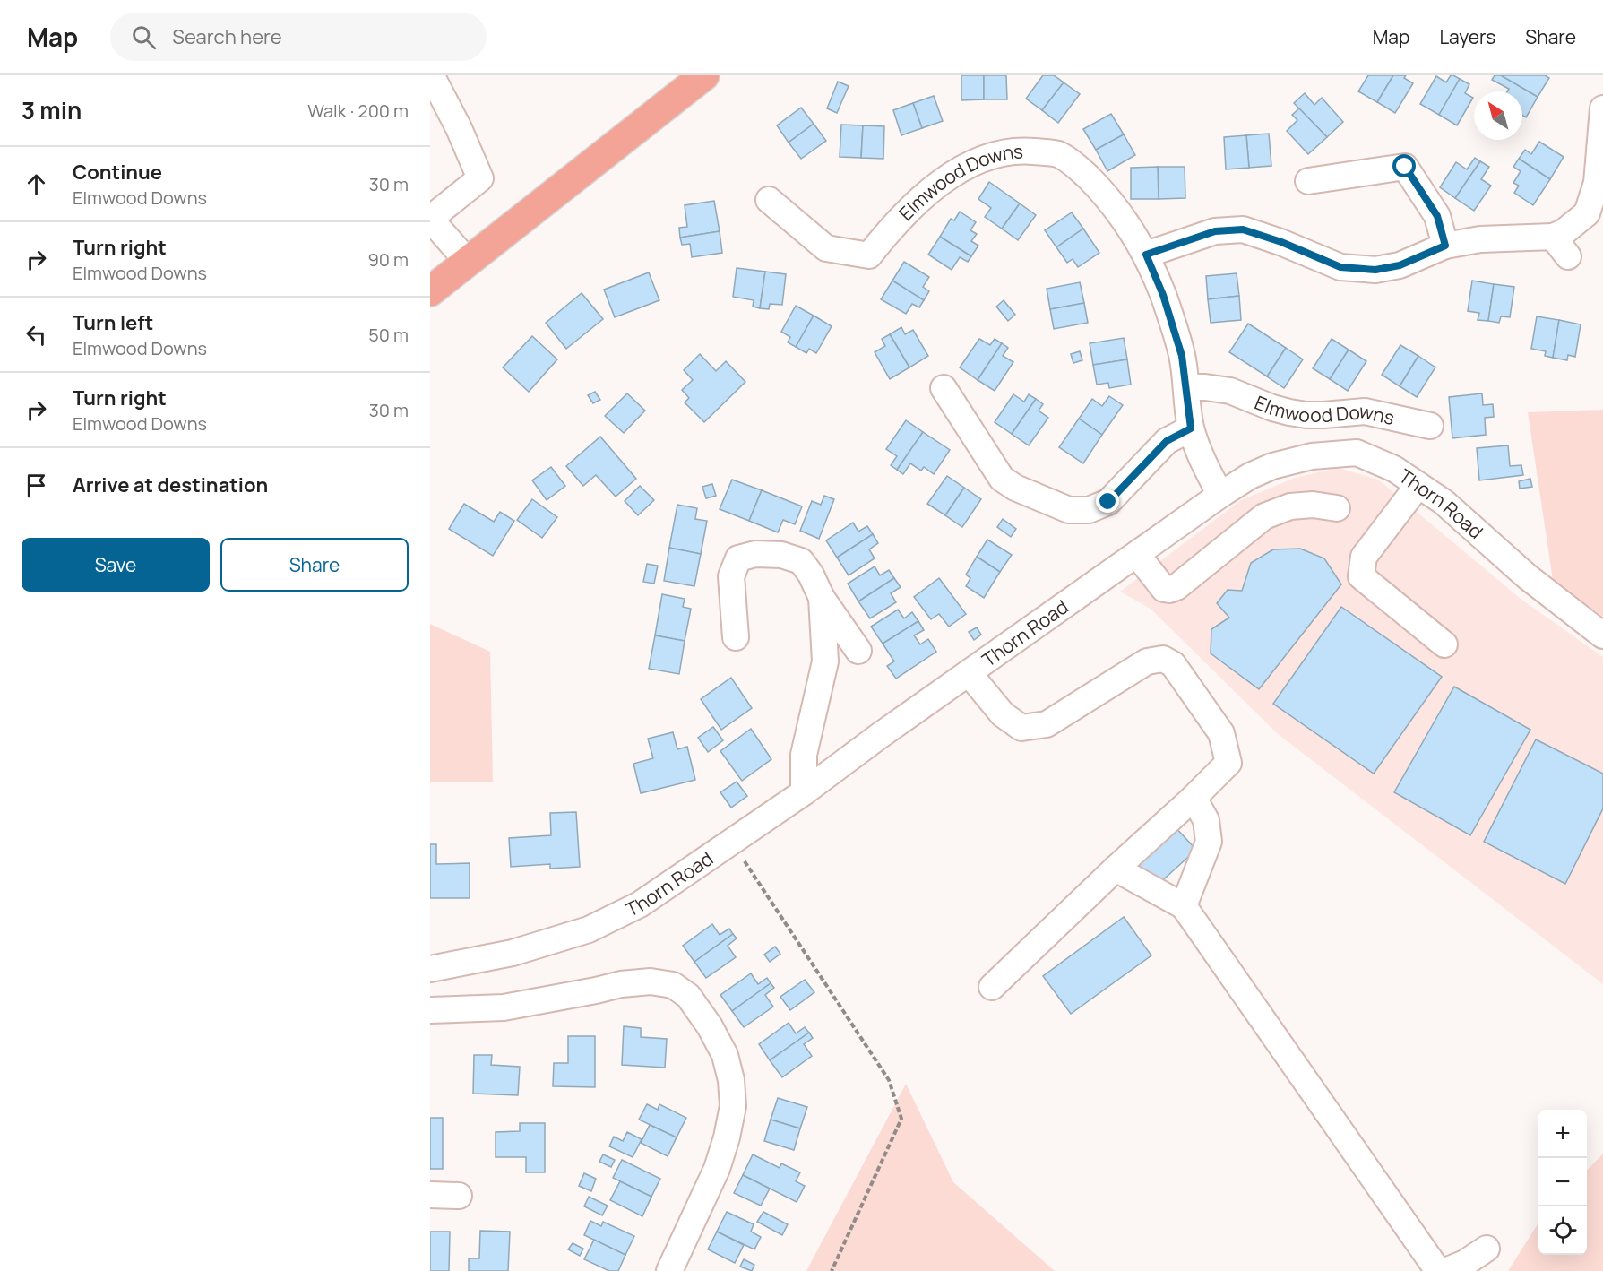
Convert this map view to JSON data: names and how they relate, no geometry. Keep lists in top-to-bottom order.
{
  "streets": {
    "street": ["Elmwood Downs", "Thorn Road"]
  },
  "crossings": [
    ["Elmwood Downs", "Thorn Road"]
  ],
  "north": "top left",
  "page": {
    "header": "Map",
    "search": "Search here",
    "nav": ["Map", "Layers", "Share"],
    "heading": ["3 min", "Walk · 200 m"],
    "list": [
      ["Continue", "Elmwood Downs", "30 m"],
      ["Turn right", "Elmwood Downs", "90 m"],
      ["Turn left", "Elmwood Downs", "50 m"],
      ["Turn right", "Elmwood Downs", "30 m"],
      "Arrive at destination"
    ],
    "buttons": ["Save", "Share"],
    "map_buttons": ["+", "−"]
  }
}
